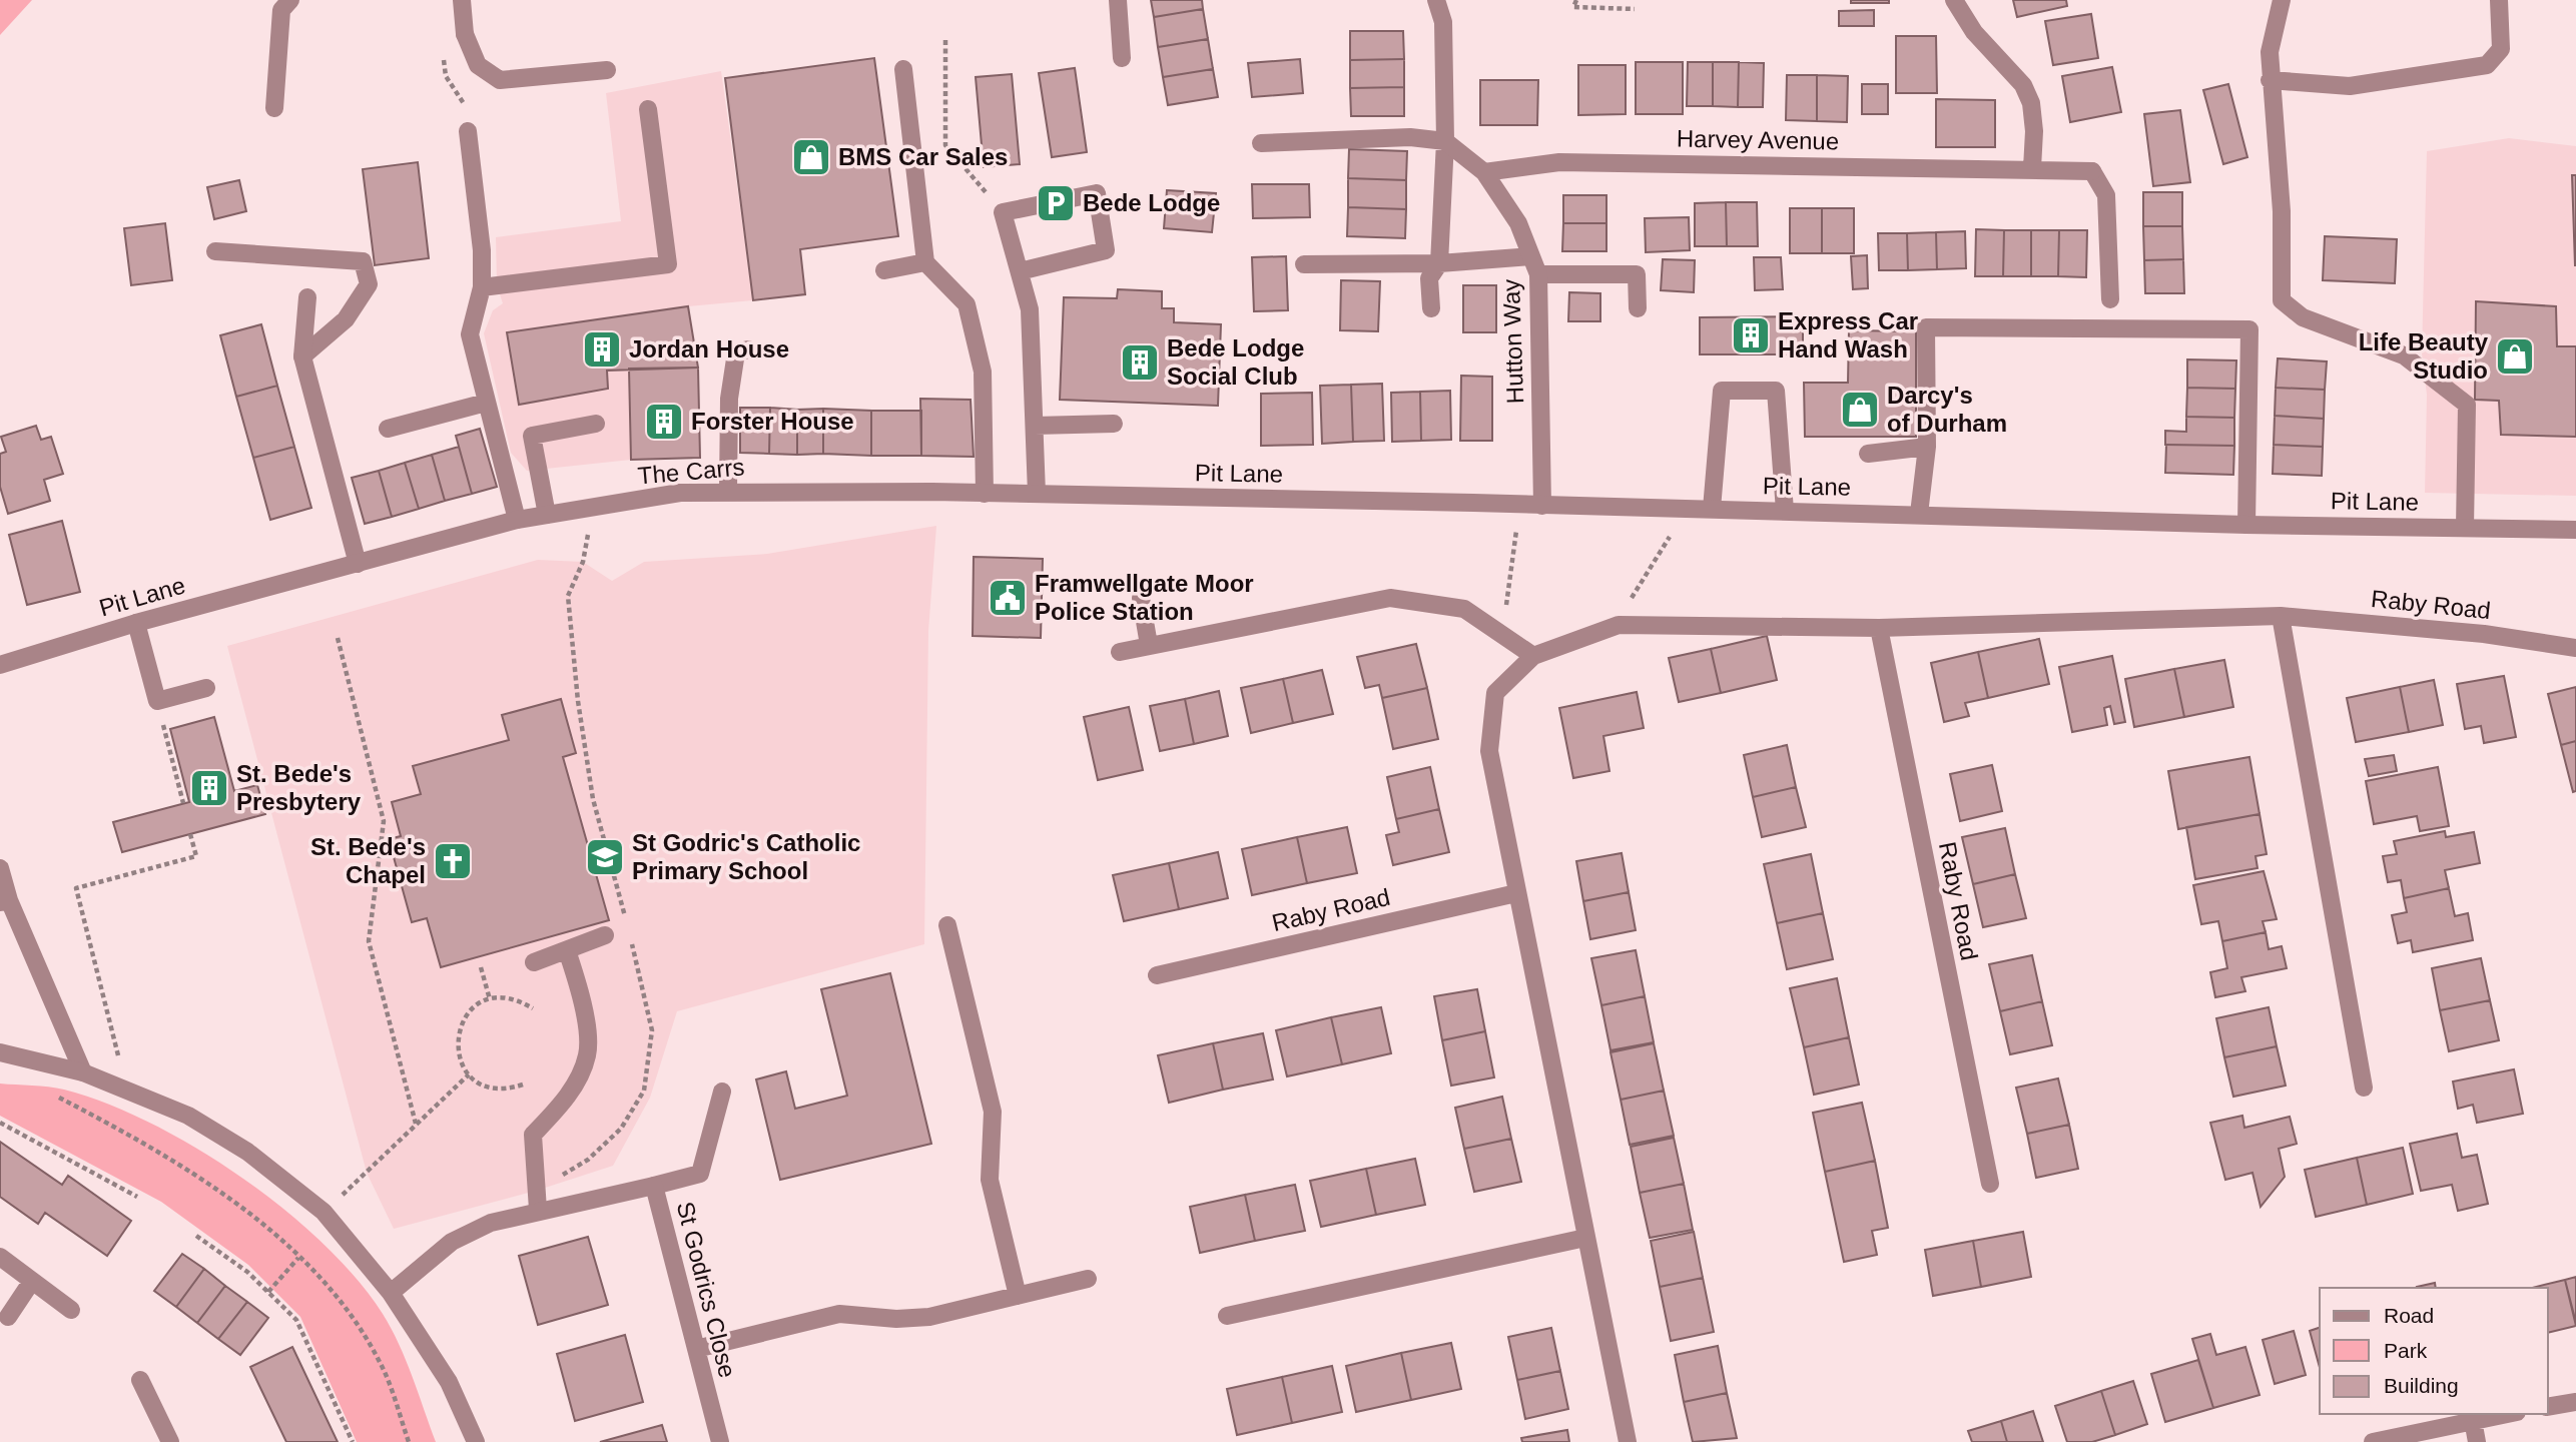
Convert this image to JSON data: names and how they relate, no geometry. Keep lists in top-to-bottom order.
{
  "streets": {
    "street": [
      "Harvey Avenue",
      "Hutton Way",
      "The Carrs",
      "Pit Lane",
      "Raby Road",
      "St Godrics Close"
    ]
  },
  "crossings": [
    ["Harvey Avenue", "Hutton Way"],
    ["Hutton Way", "Pit Lane"],
    ["The Carrs", "Pit Lane"]
  ],
  "places": {
    "shop": ["BMS Car Sales", "Life Beauty Studio", "Darcy's of Durham"],
    "parking": ["Bede Lodge"],
    "building": [
      "Express Car Hand Wash",
      "Jordan House",
      "Bede Lodge Social Club",
      "Forster House",
      "St. Bede's Presbytery"
    ],
    "public building": ["Framwellgate Moor Police Station"],
    "school or university": ["St Godric's Catholic Primary School"],
    "church": ["St. Bede's Chapel"]
  },
  "legend": ["Road", "Park", "Building"]
}
